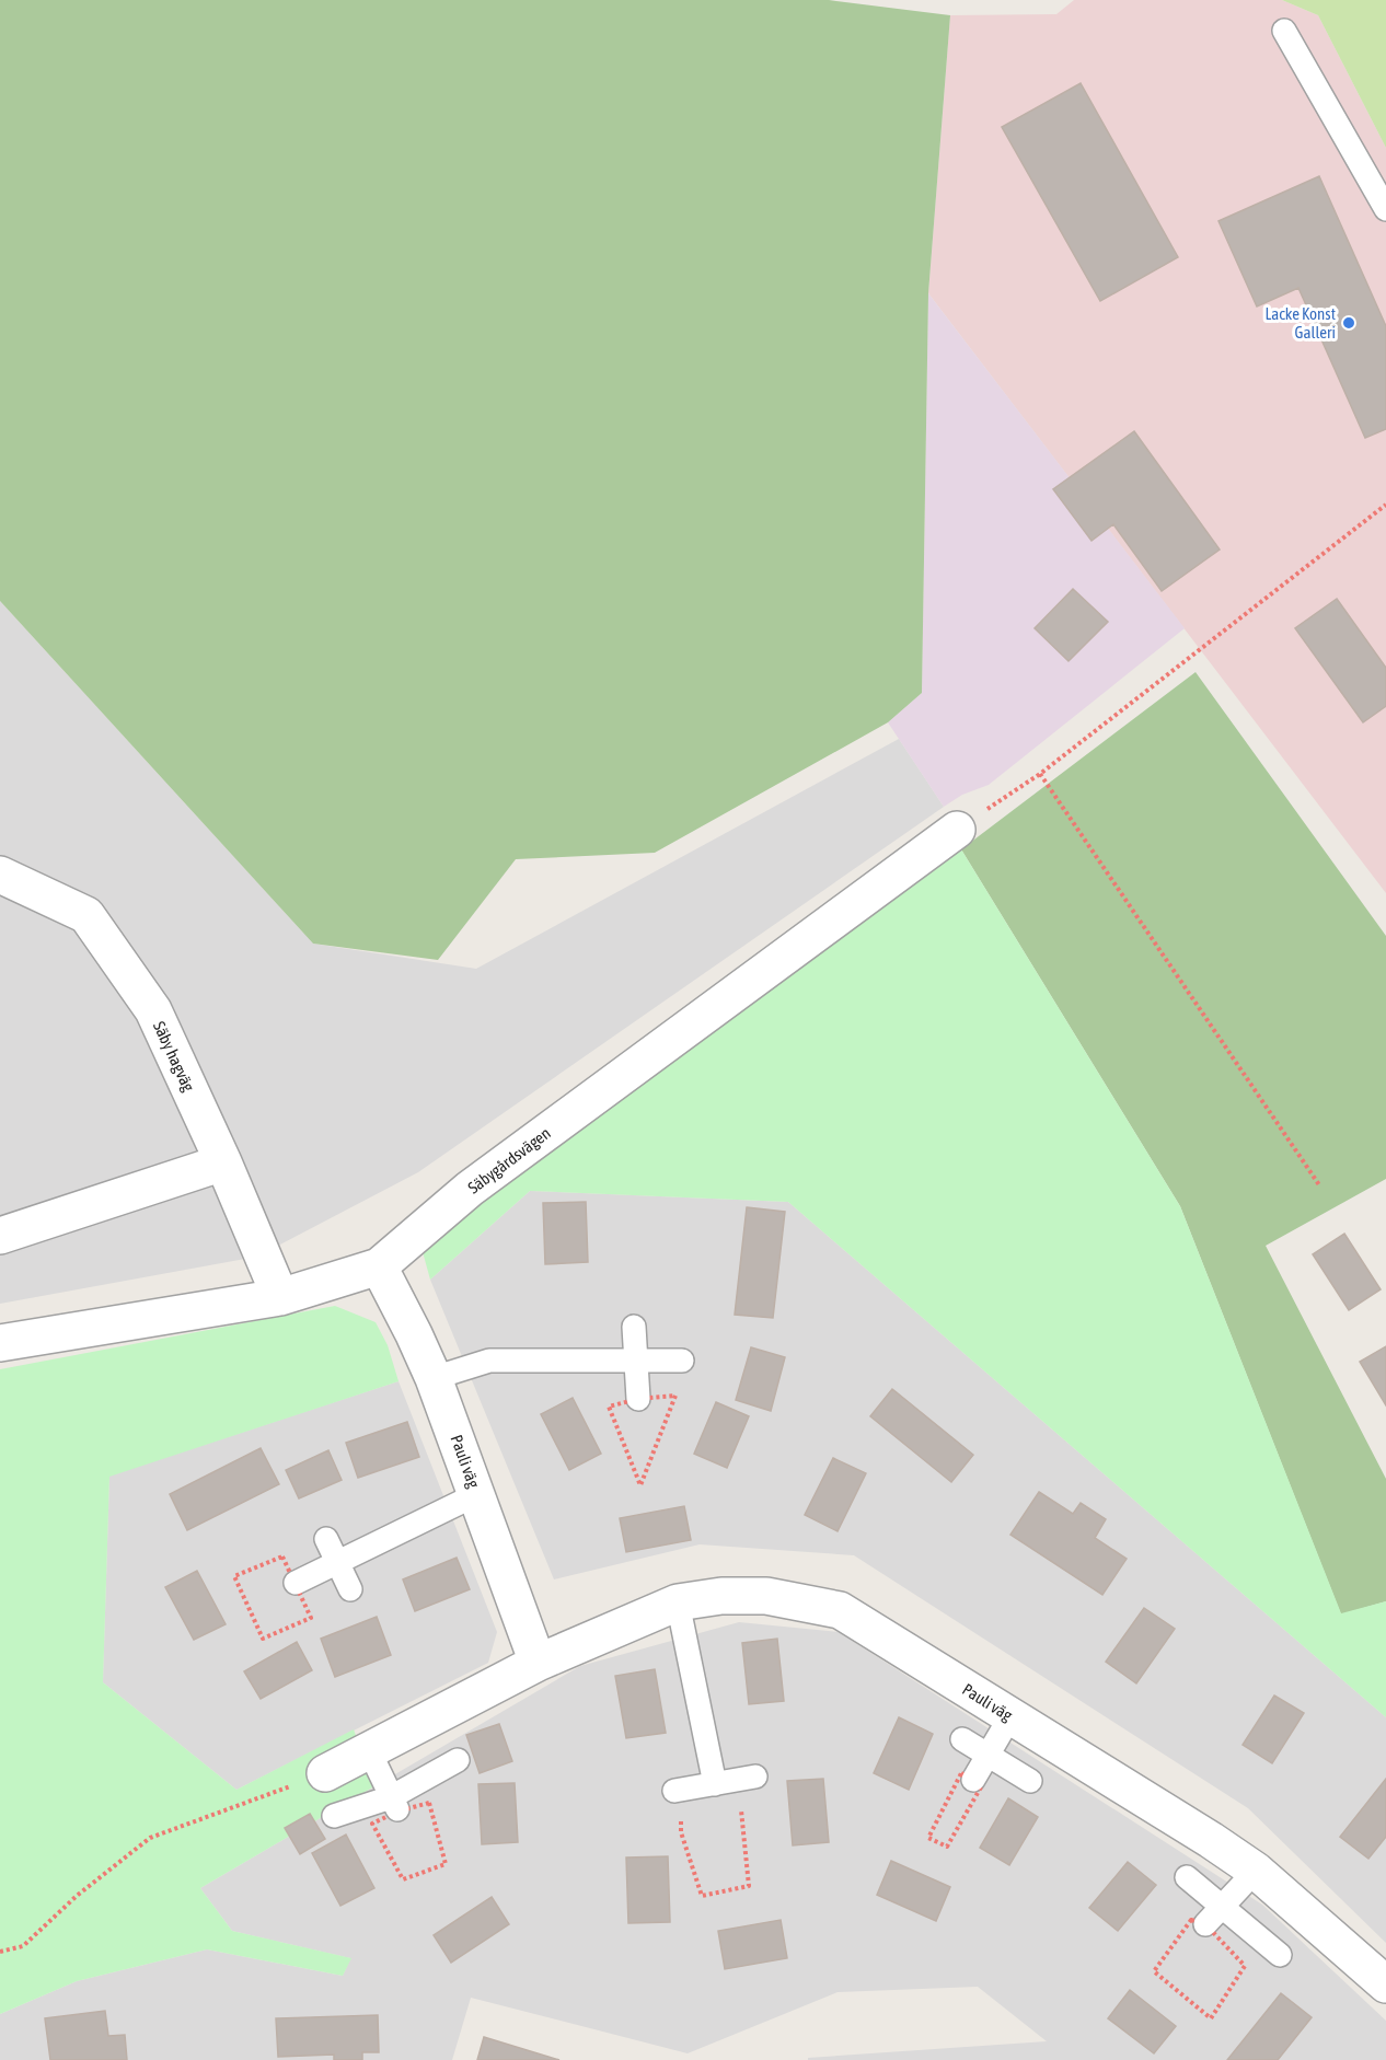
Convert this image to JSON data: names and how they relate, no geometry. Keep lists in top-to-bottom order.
{
  "streets": {
    "street": ["Säby hagväg", "Säbygårdsvägen", "Pauli väg"]
  },
  "crossings": [
    ["Säby hagväg", "Säbygårdsvägen"],
    ["Säbygårdsvägen", "Pauli väg"]
  ],
  "places": ["Lacke Konst Galleri"]
}
